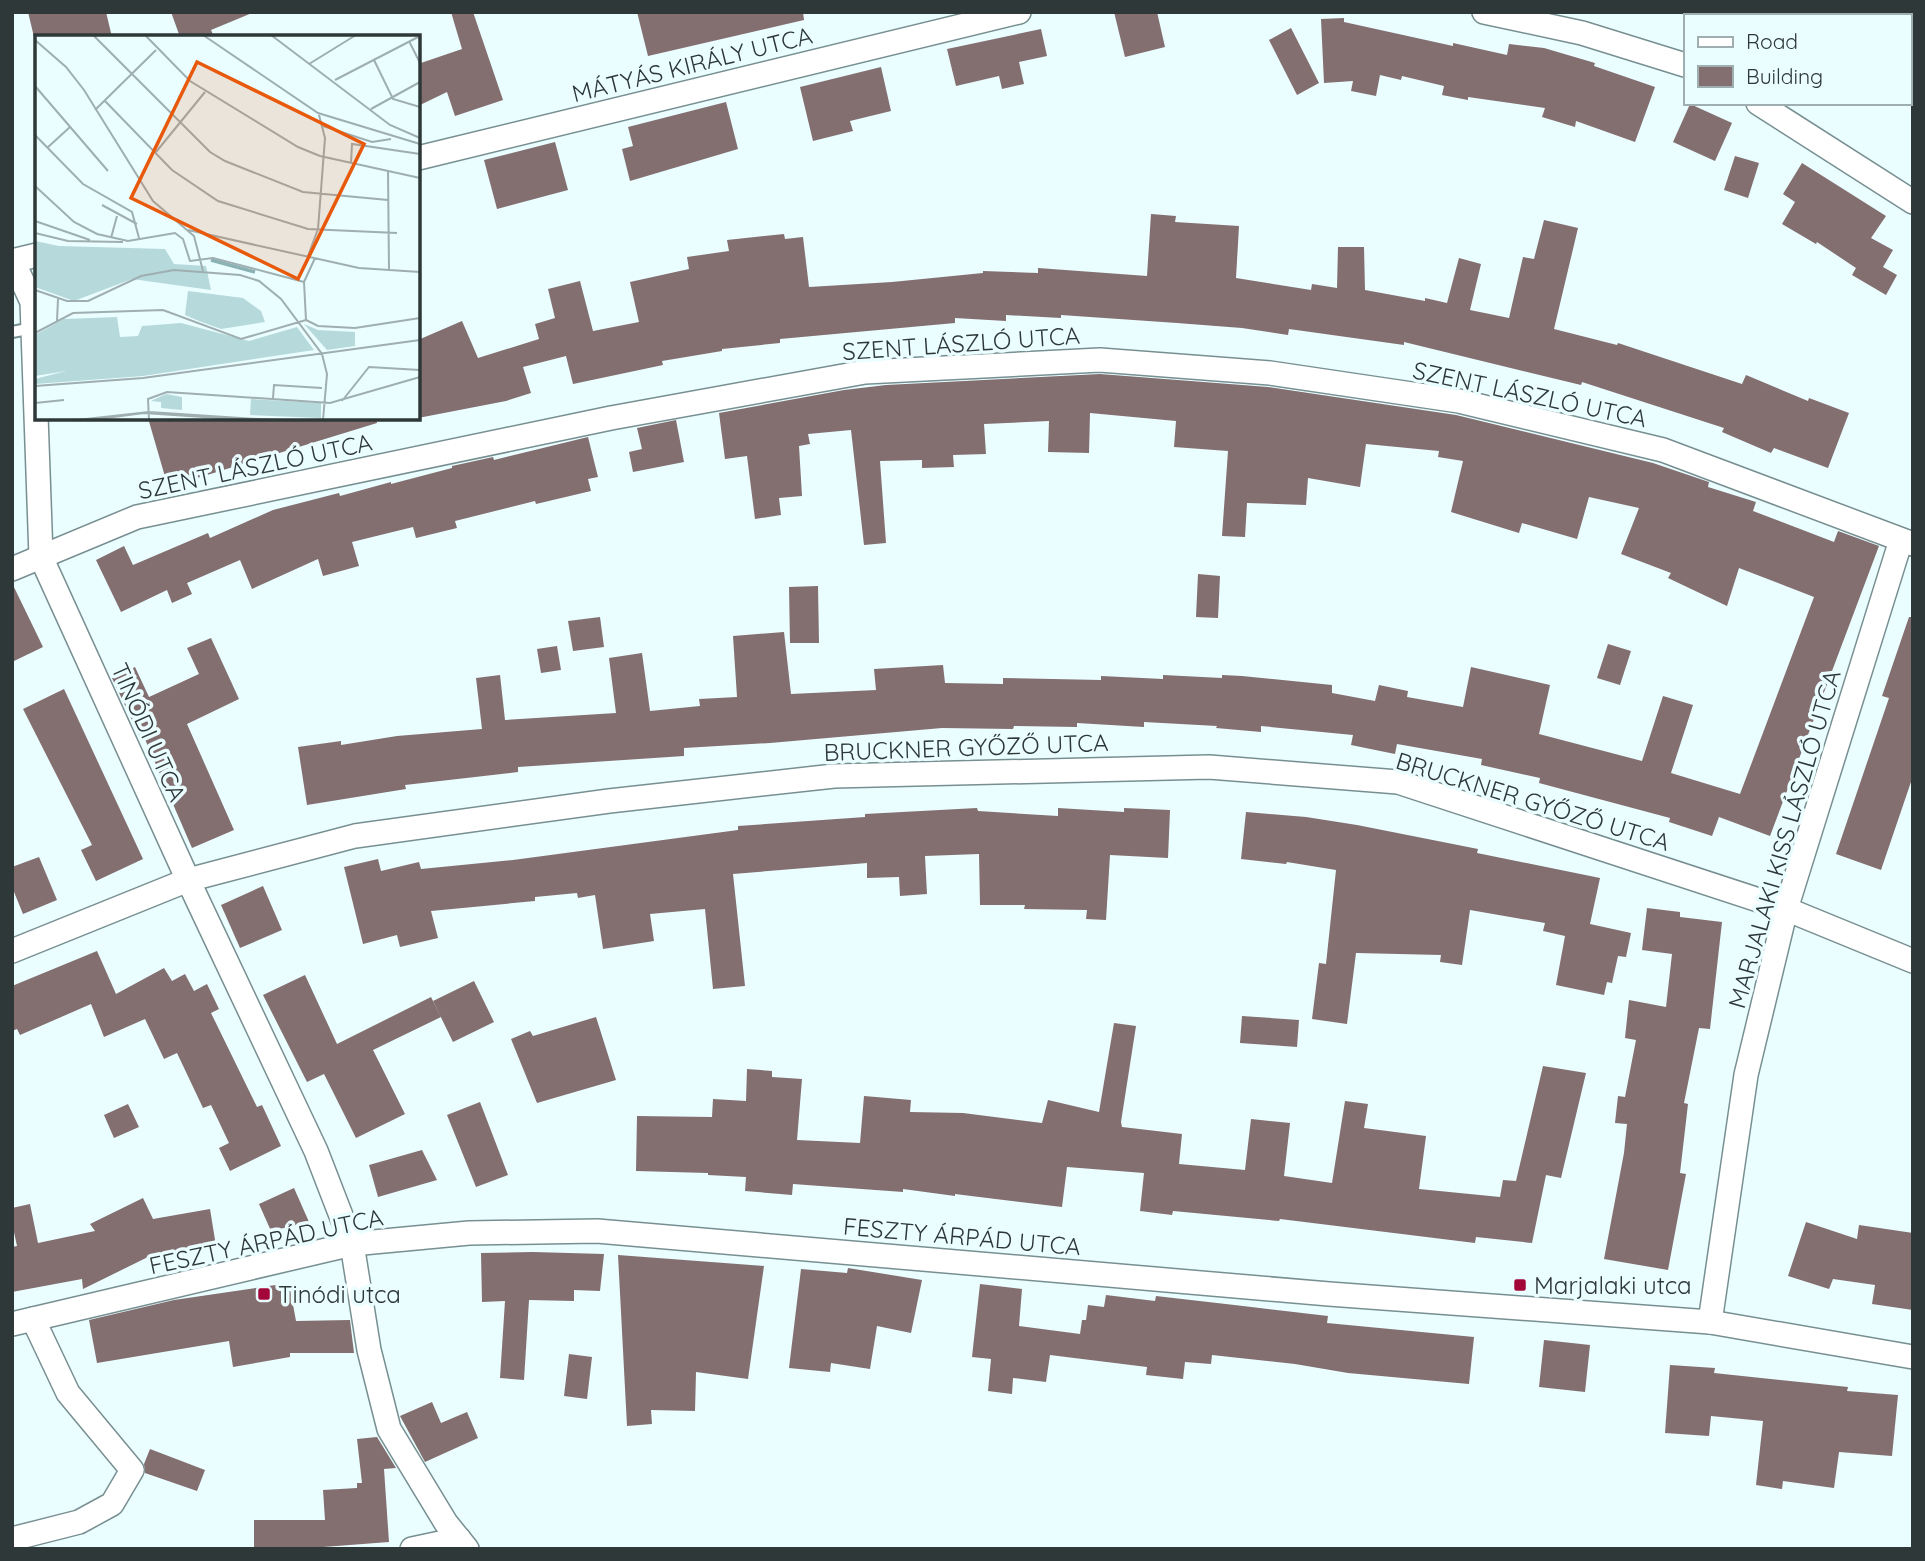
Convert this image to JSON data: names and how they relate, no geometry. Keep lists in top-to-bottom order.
{
  "streets": {
    "street": [
      "MÁTYÁS KIRÁLY UTCA",
      "SZENT LÁSZLÓ UTCA",
      "TINÓDI UTCA",
      "BRUCKNER GYŐZŐ UTCA",
      "MARJALAKI KISS LÁSZLÓ UTCA",
      "FESZTY ÁRPÁD UTCA"
    ]
  },
  "crossings": [
    ["SZENT LÁSZLÓ UTCA", "TINÓDI UTCA"],
    ["SZENT LÁSZLÓ UTCA", "MARJALAKI KISS LÁSZLÓ UTCA"],
    ["TINÓDI UTCA", "BRUCKNER GYŐZŐ UTCA"],
    ["TINÓDI UTCA", "FESZTY ÁRPÁD UTCA"],
    ["BRUCKNER GYŐZŐ UTCA", "MARJALAKI KISS LÁSZLÓ UTCA"],
    ["MARJALAKI KISS LÁSZLÓ UTCA", "FESZTY ÁRPÁD UTCA"]
  ],
  "places": {
    "transit": ["Marjalaki utca", "Tinódi utca"]
  },
  "legend": ["Road", "Building"]
}
